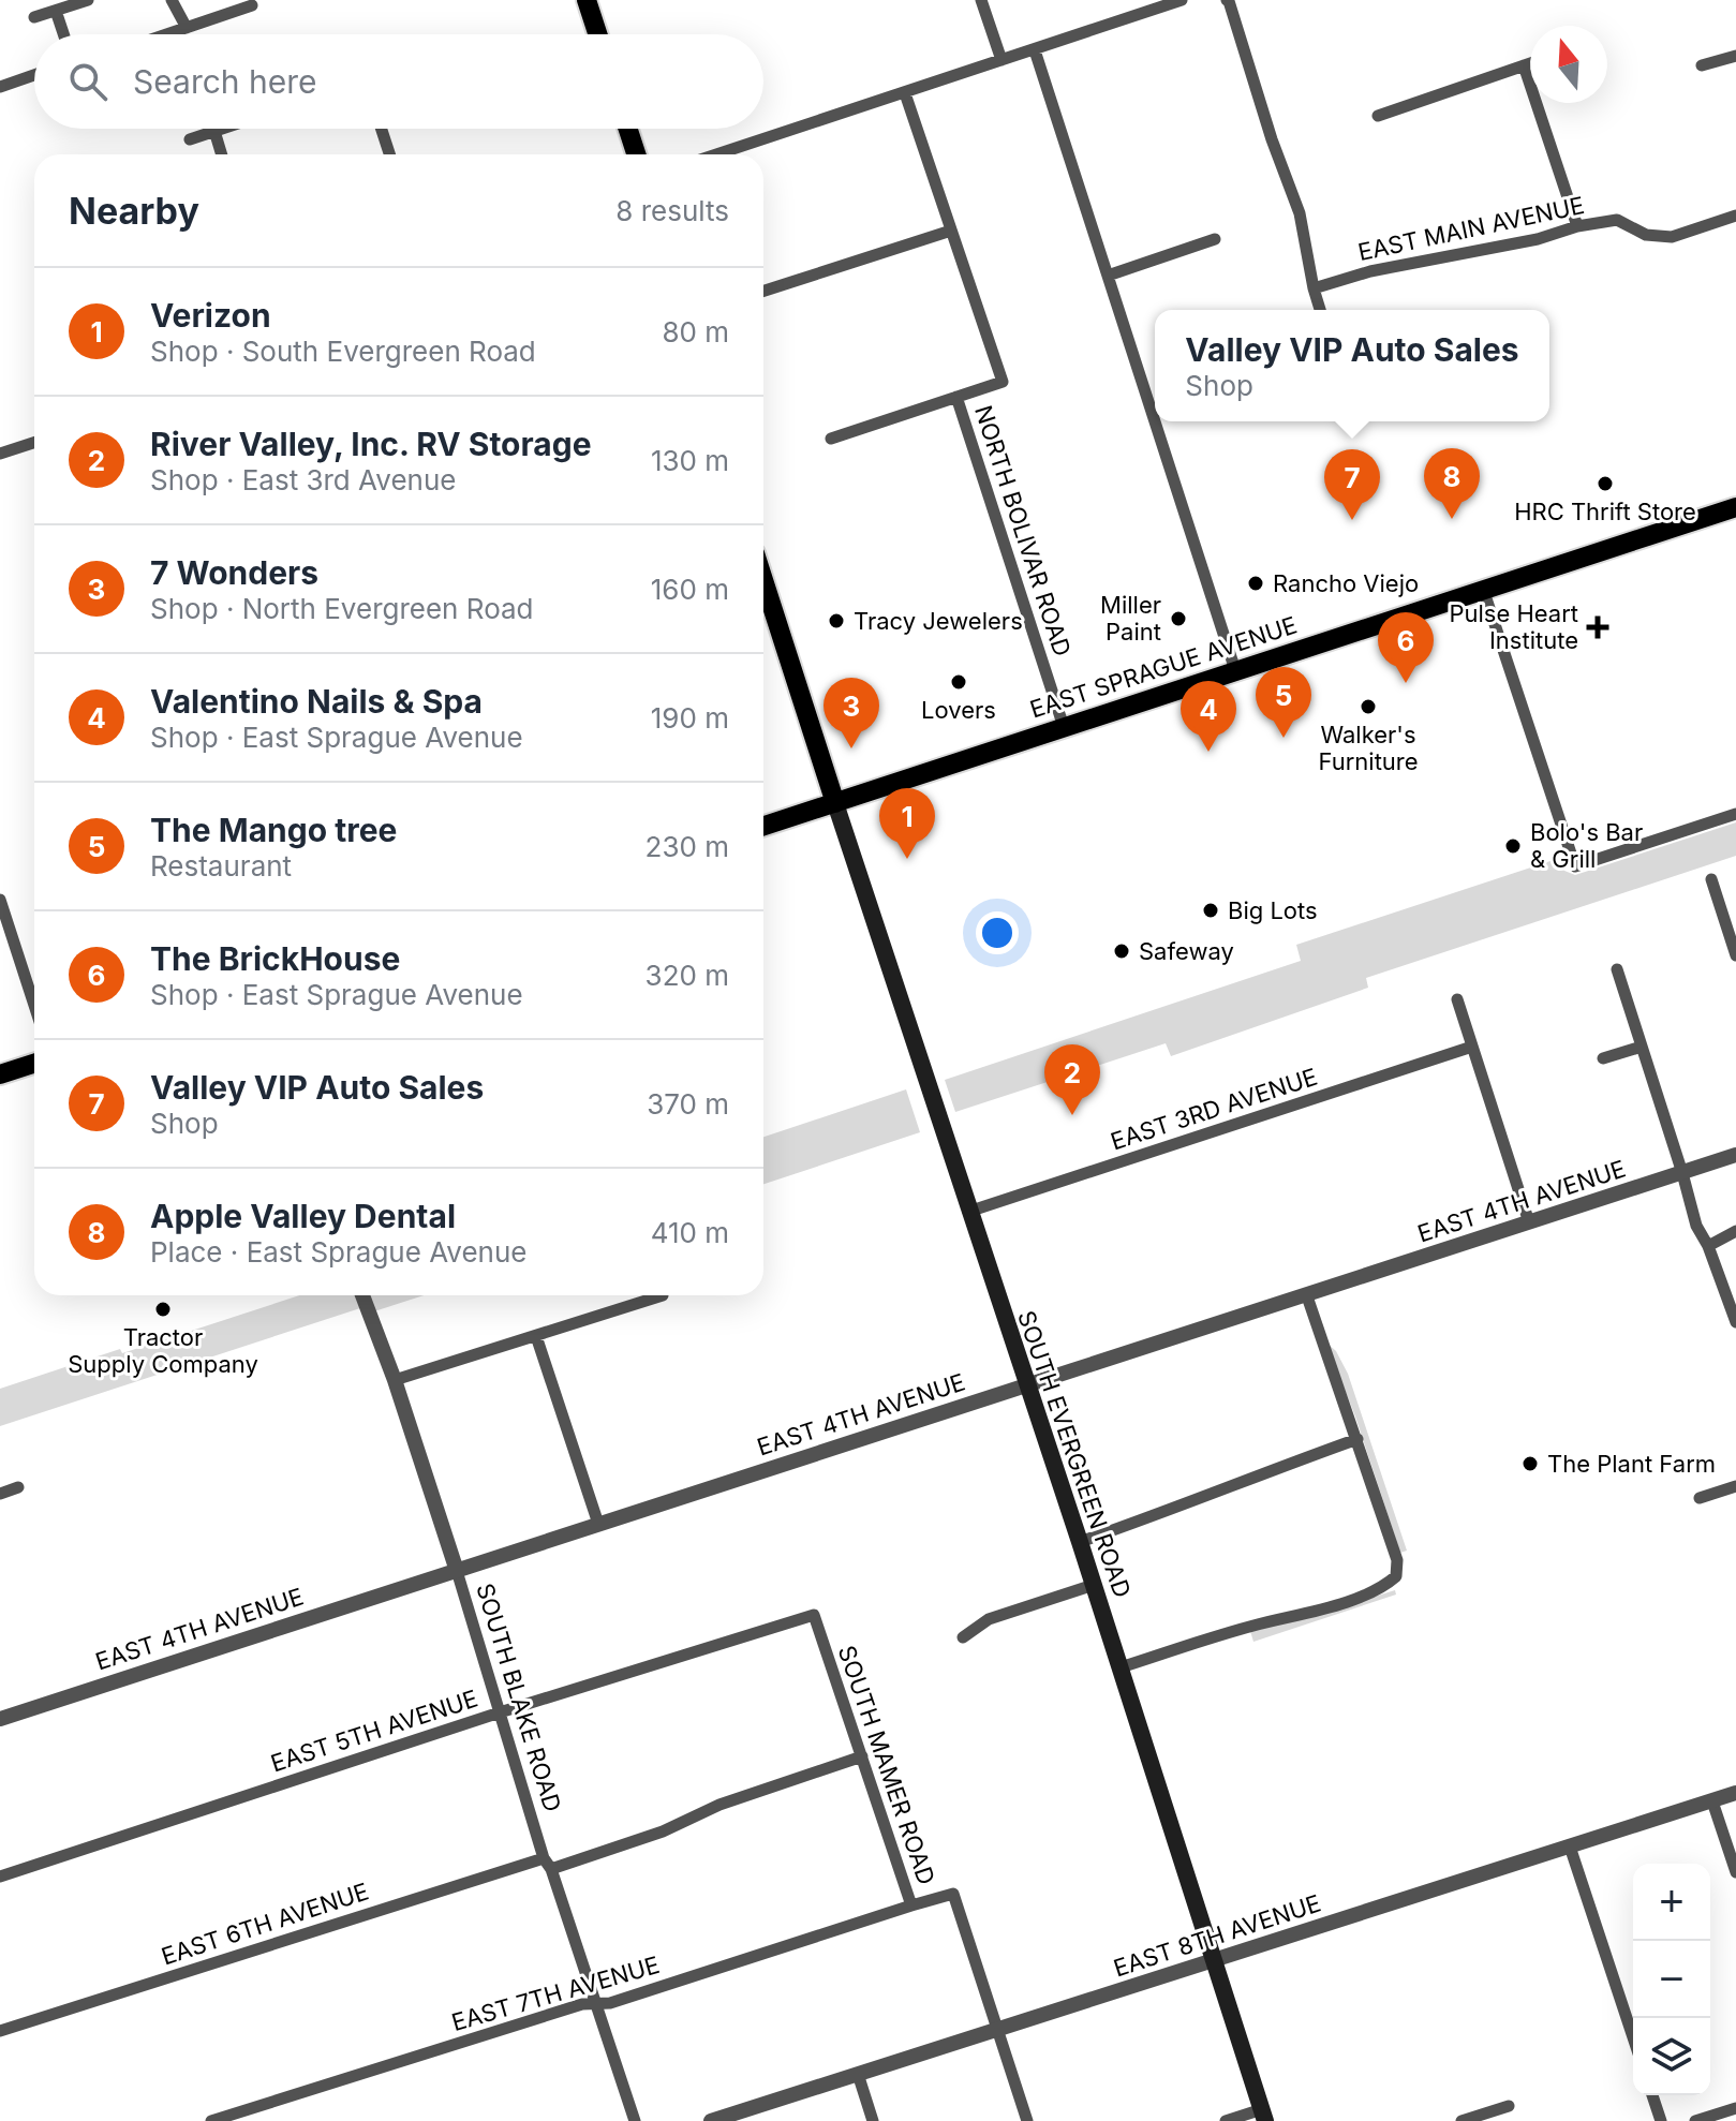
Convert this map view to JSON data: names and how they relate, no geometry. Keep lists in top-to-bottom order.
{
  "streets": {
    "main road": ["EAST SPRAGUE AVENUE", "SOUTH EVERGREEN ROAD"],
    "street": [
      "EAST MAIN AVENUE",
      "NORTH BOLIVAR ROAD",
      "EAST 3RD AVENUE",
      "EAST 4TH AVENUE",
      "SOUTH BLAKE ROAD",
      "EAST 5TH AVENUE",
      "SOUTH MAMER ROAD",
      "EAST 6TH AVENUE",
      "EAST 8TH AVENUE",
      "EAST 7TH AVENUE"
    ]
  },
  "crossings": [
    ["NORTH BOLIVAR ROAD", "EAST SPRAGUE AVENUE"],
    ["EAST SPRAGUE AVENUE", "SOUTH EVERGREEN ROAD"],
    ["EAST 3RD AVENUE", "SOUTH EVERGREEN ROAD"],
    ["EAST 4TH AVENUE", "SOUTH EVERGREEN ROAD"],
    ["EAST 4TH AVENUE", "SOUTH BLAKE ROAD"],
    ["SOUTH EVERGREEN ROAD", "EAST 8TH AVENUE"],
    ["SOUTH BLAKE ROAD", "EAST 5TH AVENUE"],
    ["SOUTH BLAKE ROAD", "EAST 6TH AVENUE"],
    ["SOUTH BLAKE ROAD", "EAST 7TH AVENUE"],
    ["EAST 5TH AVENUE", "SOUTH MAMER ROAD"],
    ["SOUTH MAMER ROAD", "EAST 6TH AVENUE"],
    ["SOUTH MAMER ROAD", "EAST 8TH AVENUE"],
    ["SOUTH MAMER ROAD", "EAST 7TH AVENUE"]
  ],
  "places": {
    "other": [
      "HRC Thrift Store",
      "Rancho Viejo",
      "Miller Paint",
      "Tracy Jewelers",
      "Lovers",
      "Walker's Furniture",
      "Bolo's Bar & Grill",
      "Big Lots",
      "Safeway",
      "Tractor Supply Company",
      "The Plant Farm"
    ],
    "health": ["Pulse Heart Institute"]
  },
  "north": "top",
  "page": {
    "search": "Search here",
    "heading": ["Nearby", "8 results"],
    "list": [
      {
        "mark": "1",
        "name": "Verizon",
        "note": "Shop · South Evergreen Road",
        "value": "80 m"
      },
      {
        "mark": "2",
        "name": "River Valley, Inc. RV Storage",
        "note": "Shop · East 3rd Avenue",
        "value": "130 m"
      },
      {
        "mark": "3",
        "name": "7 Wonders",
        "note": "Shop · North Evergreen Road",
        "value": "160 m"
      },
      {
        "mark": "4",
        "name": "Valentino Nails & Spa",
        "note": "Shop · East Sprague Avenue",
        "value": "190 m"
      },
      {
        "mark": "5",
        "name": "The Mango tree",
        "note": "Restaurant",
        "value": "230 m"
      },
      {
        "mark": "6",
        "name": "The BrickHouse",
        "note": "Shop · East Sprague Avenue",
        "value": "320 m"
      },
      {
        "mark": "7",
        "name": "Valley VIP Auto Sales",
        "note": "Shop",
        "value": "370 m"
      },
      {
        "mark": "8",
        "name": "Apple Valley Dental",
        "note": "Place · East Sprague Avenue",
        "value": "410 m"
      }
    ],
    "popup": ["Valley VIP Auto Sales", "Shop"],
    "pins": [
      "8",
      "7",
      "6",
      "5",
      "3",
      "4",
      "1",
      "2"
    ],
    "map_buttons": ["+", "−"]
  }
}
